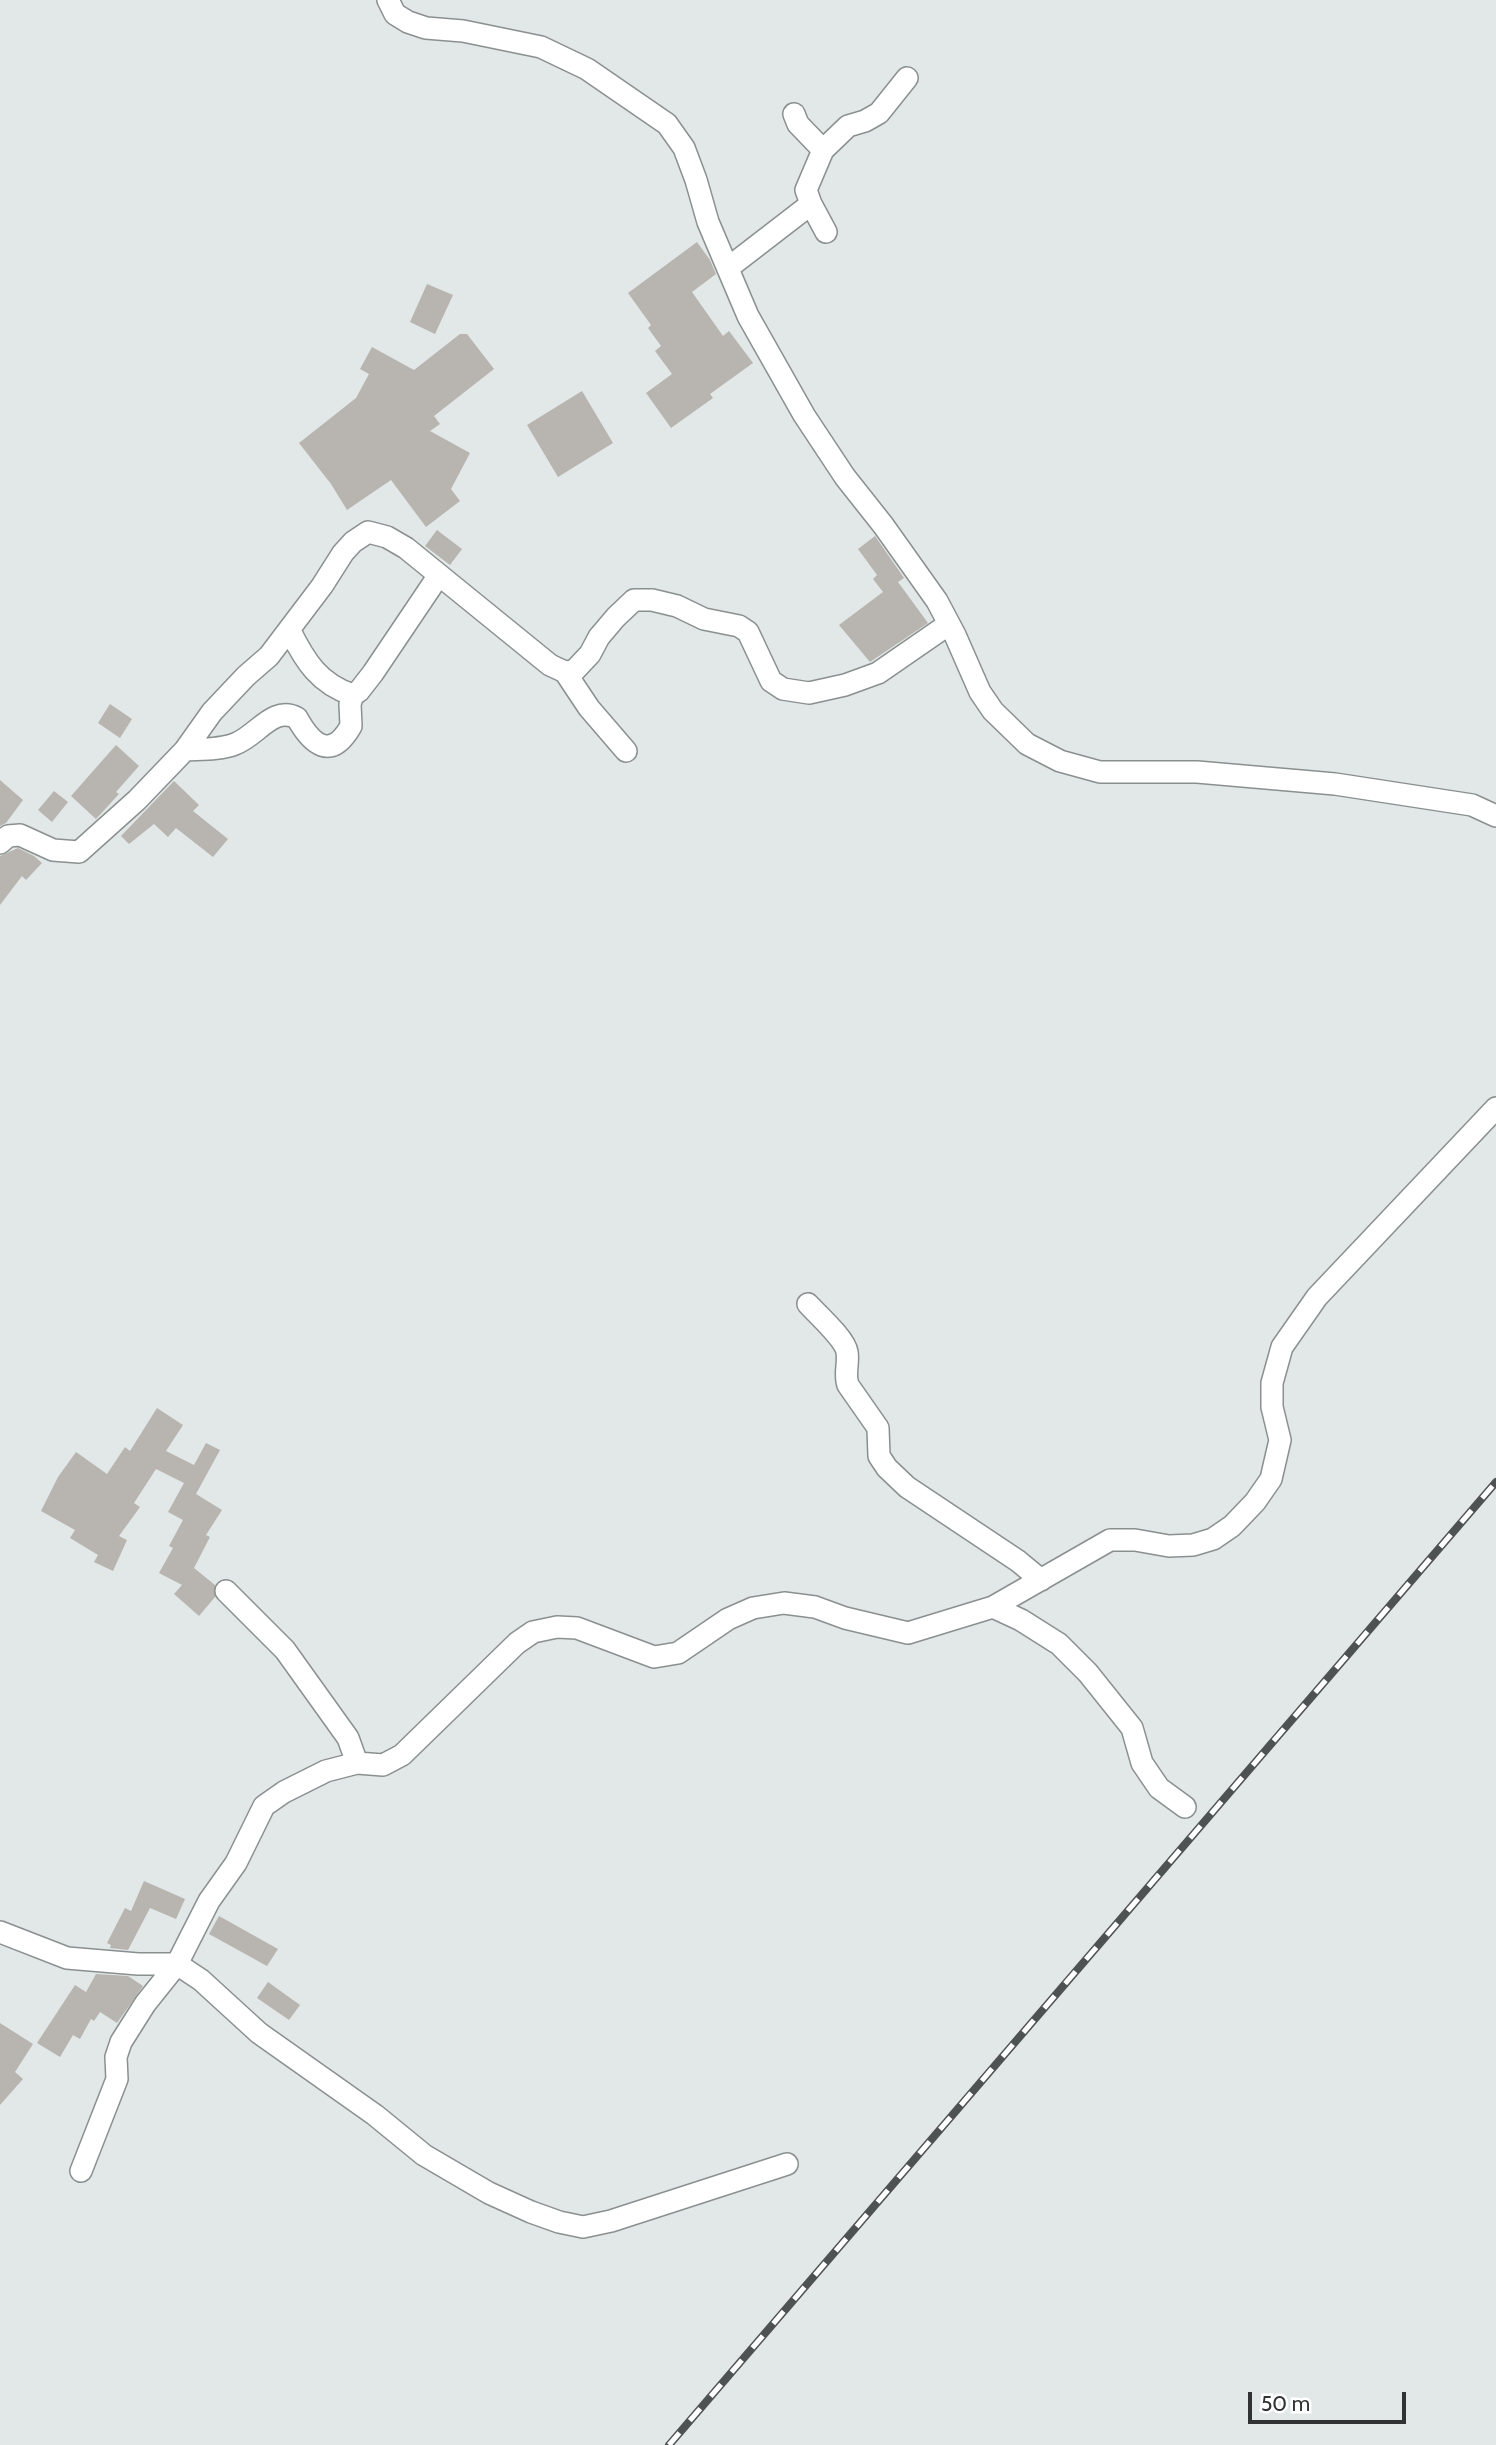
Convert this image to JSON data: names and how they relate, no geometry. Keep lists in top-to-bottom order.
{
  "scale_bar": "50 m"
}
